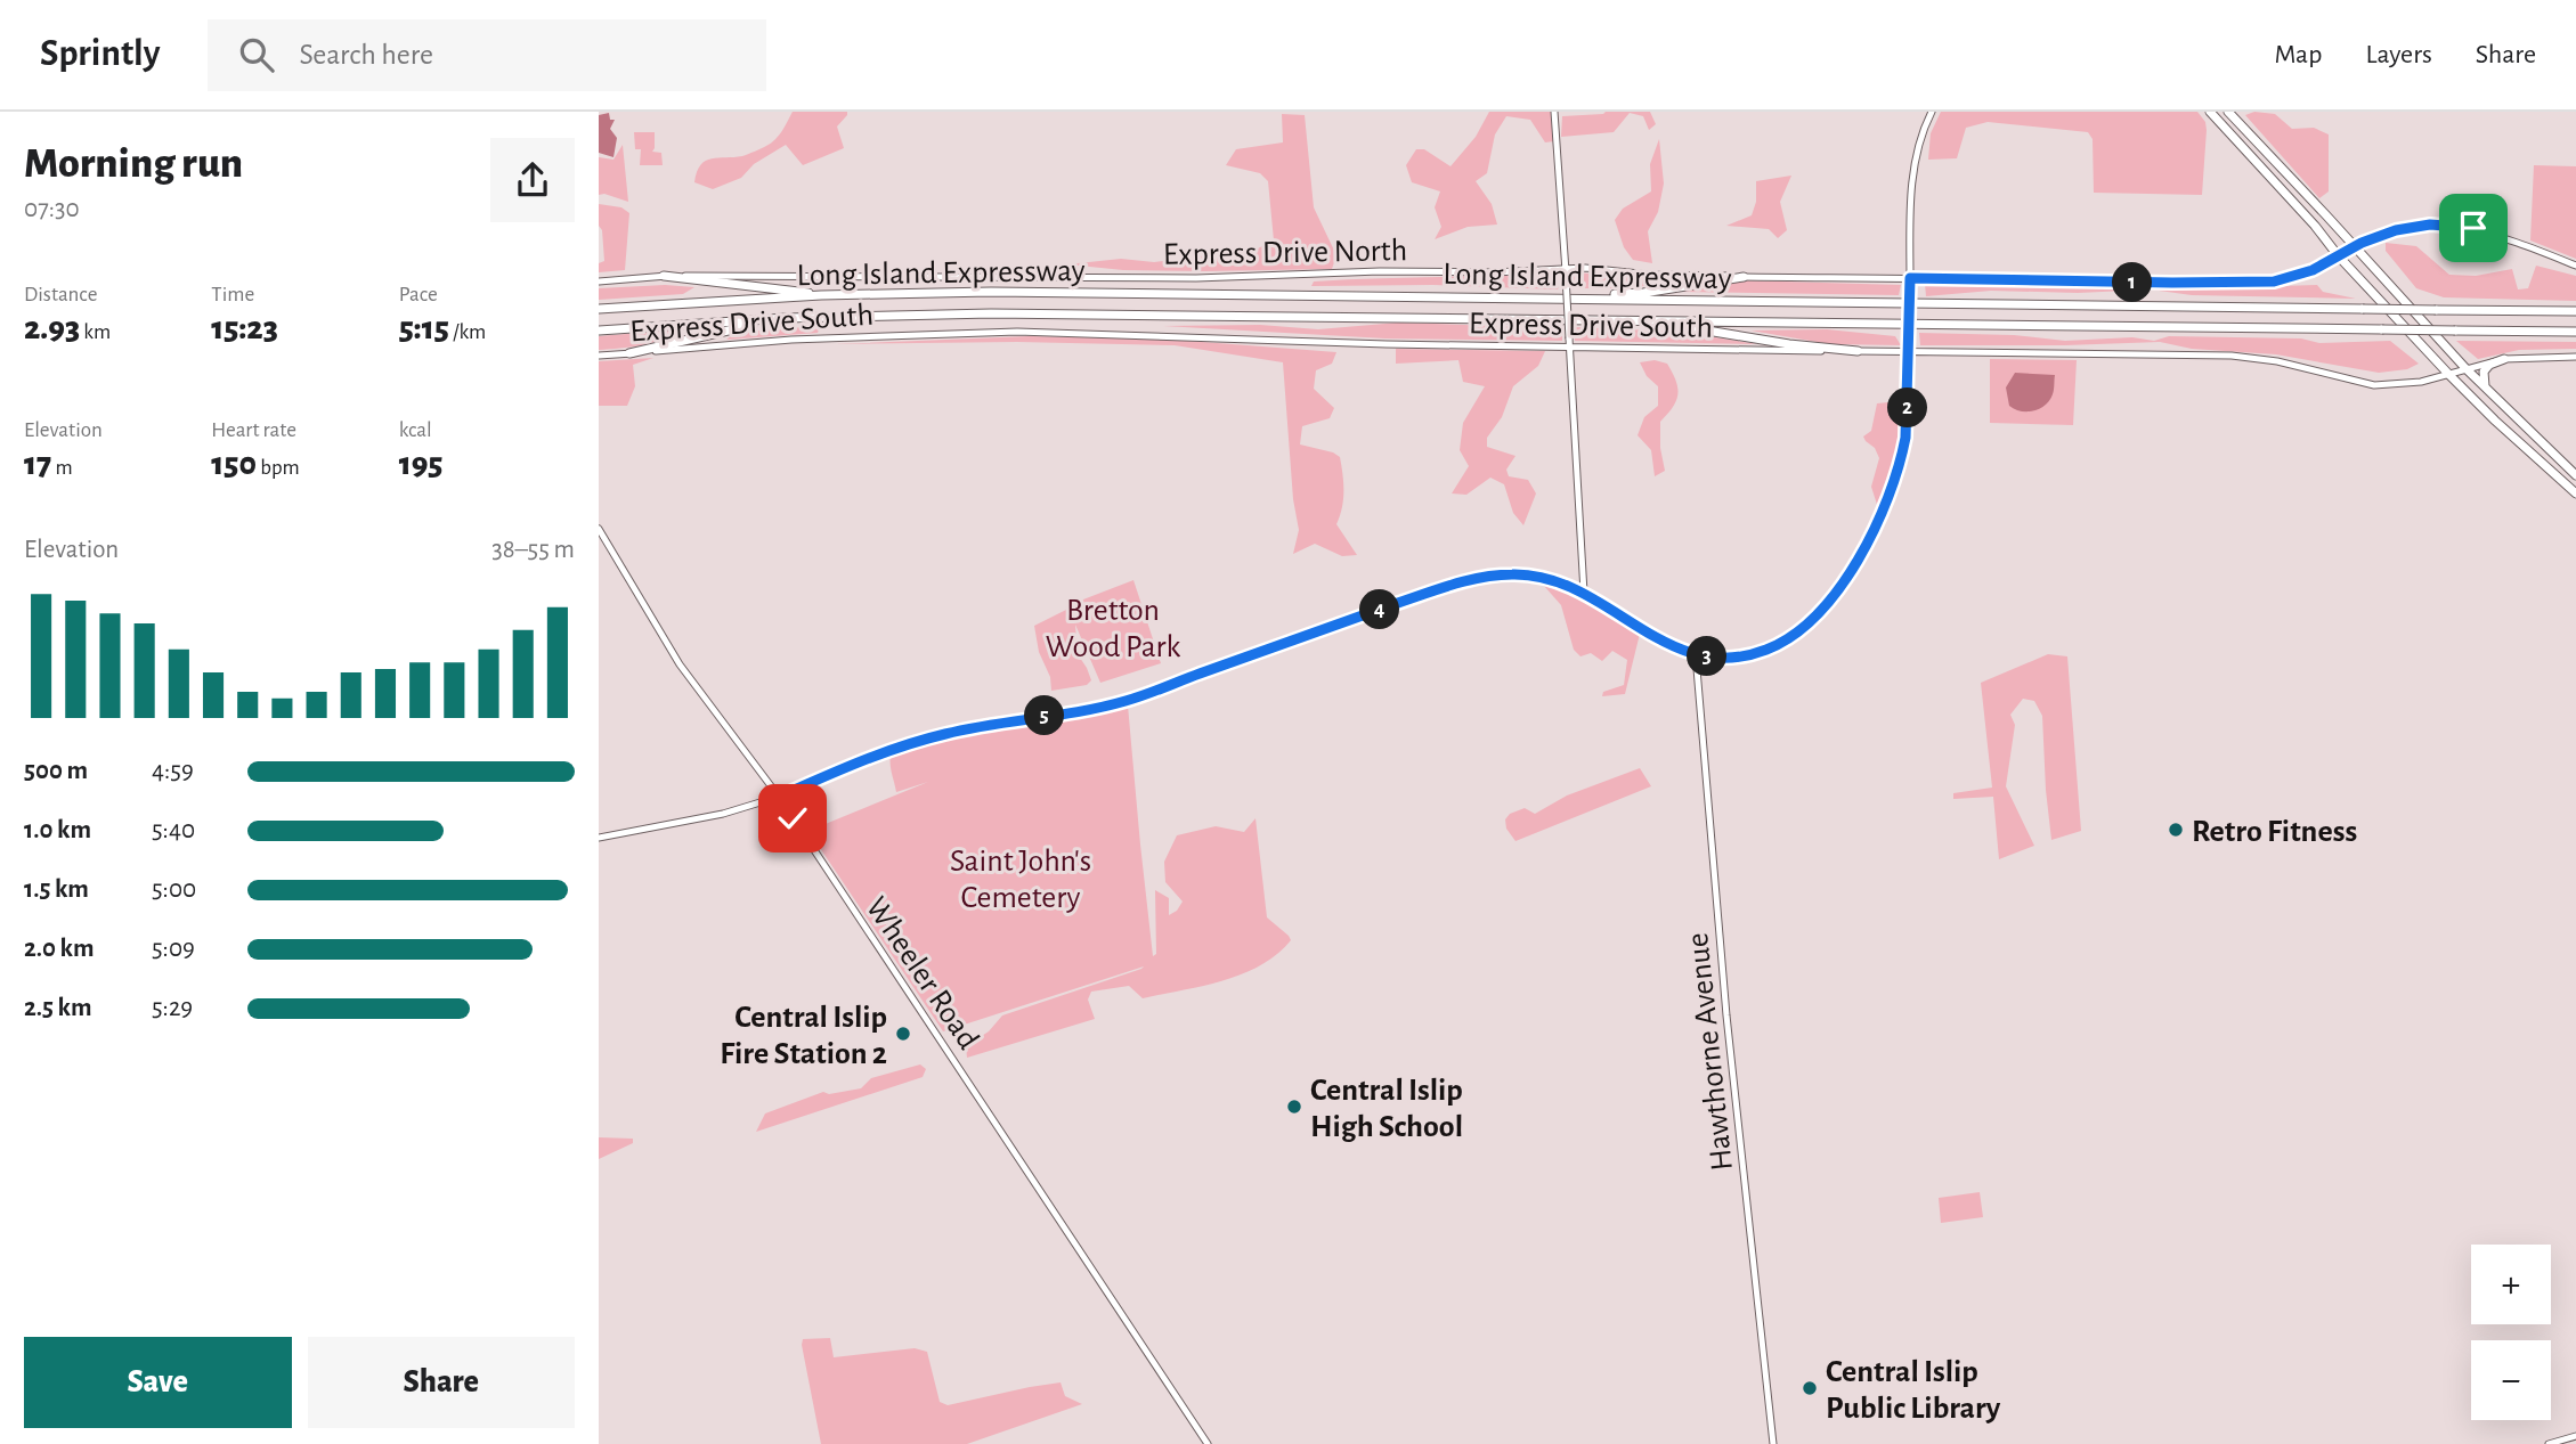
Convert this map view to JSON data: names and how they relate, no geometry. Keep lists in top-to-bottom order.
{
  "streets": {
    "highway": ["Long Island Expressway"],
    "main road": [
      "Express Drive North",
      "Express Drive South",
      "Wheeler Road",
      "Hawthorne Avenue"
    ]
  },
  "parks": ["Bretton Wood Park", "Saint John's Cemetery"],
  "places": [
    "Retro Fitness",
    "Central Islip Fire Station 2",
    "Central Islip High School",
    "Central Islip Public Library"
  ],
  "page": {
    "header": "Sprintly",
    "search": "Search here",
    "nav": ["Map", "Layers", "Share"],
    "heading": ["Morning run", "07:30"],
    "stats": [
      ["Distance", "2.93 km"],
      ["Time", "15:23"],
      ["Pace", "5:15 /km"],
      ["Elevation", "17 m"],
      ["Heart rate", "150 bpm"],
      ["kcal", "195"]
    ],
    "pins": [
      "1",
      "2",
      "4",
      "3",
      "5"
    ],
    "chart": ["Elevation", "38–55 m"],
    "list": [
      {
        "name": "500 m",
        "note": "4:59"
      },
      {
        "name": "1.0 km",
        "note": "5:40"
      },
      {
        "name": "1.5 km",
        "note": "5:00"
      },
      {
        "name": "2.0 km",
        "note": "5:09"
      },
      {
        "name": "2.5 km",
        "note": "5:29"
      }
    ],
    "map_buttons": ["+", "−"],
    "buttons": ["Save", "Share"]
  }
}
